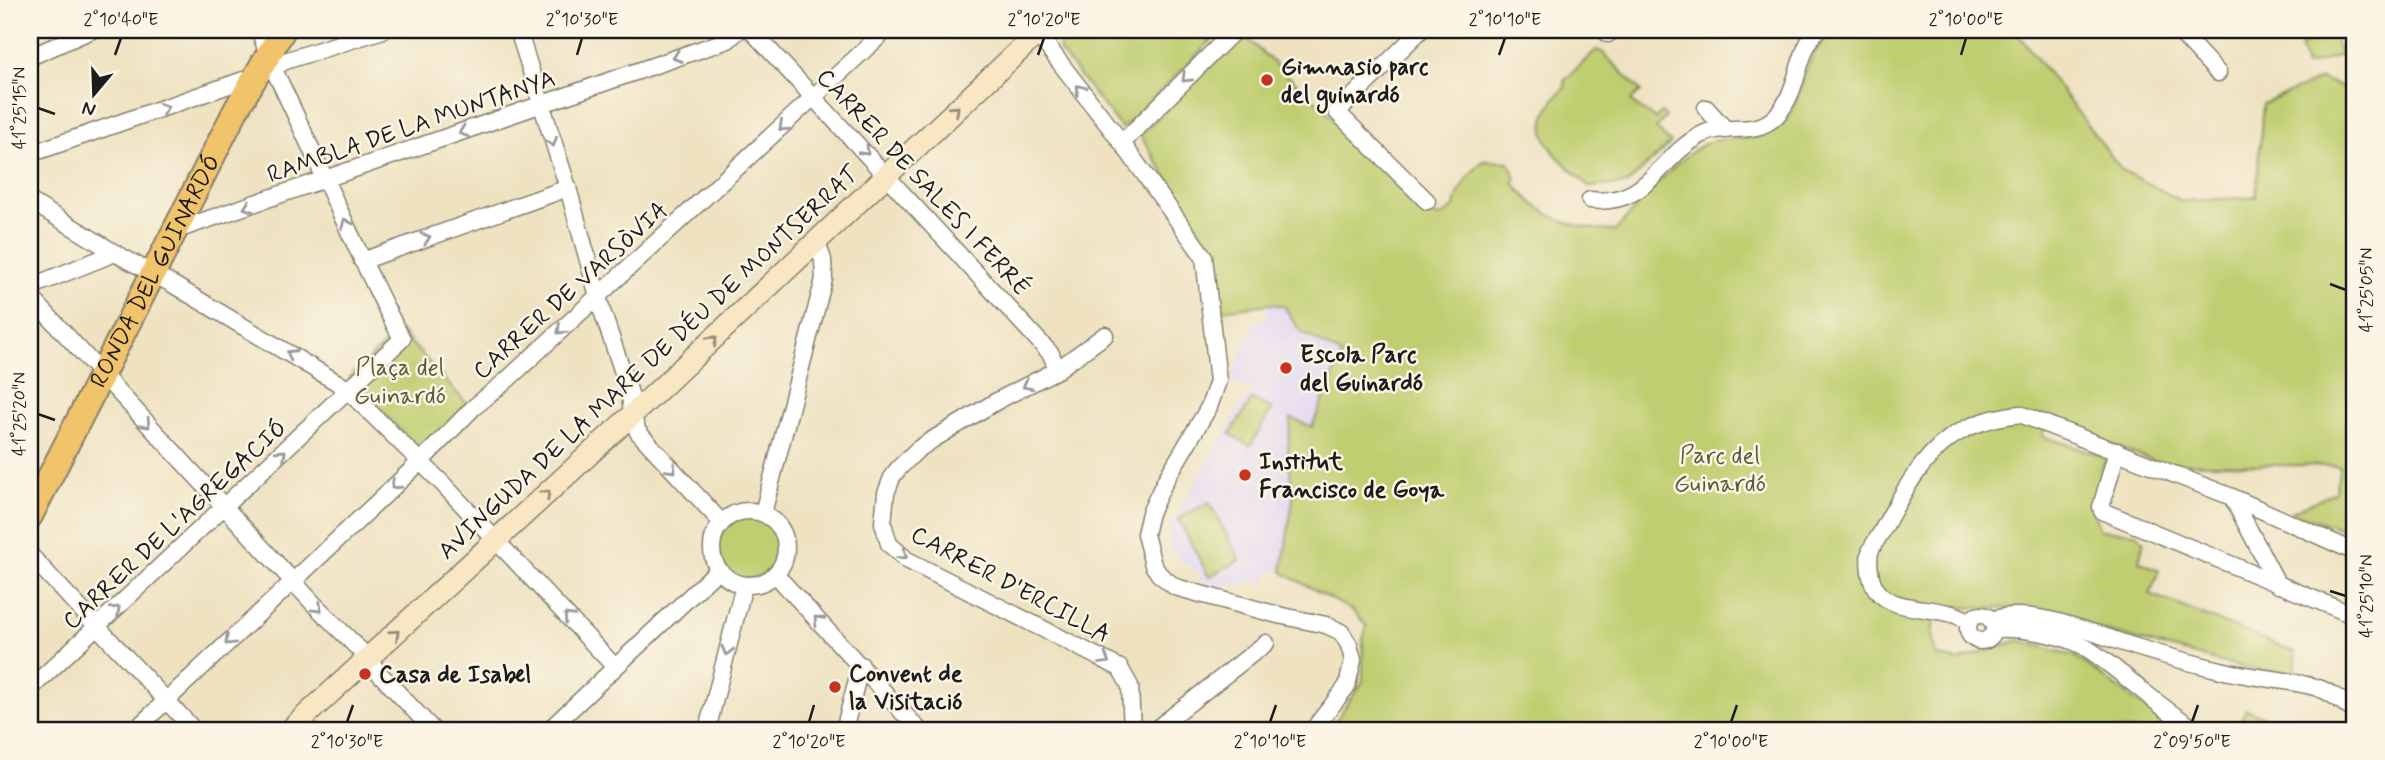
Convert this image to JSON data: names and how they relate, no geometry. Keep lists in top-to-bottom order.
{
  "streets": {
    "main road": ["RONDA DEL GUINARDÓ"],
    "street": [
      "RAMBLA DE LA MUNTANYA",
      "CARRER DE SALES I FERRÉ",
      "CARRER DE VARSÒVIA",
      "AVINGUDA DE LA MARE DE DÉU DE MONTSERRAT",
      "CARRER DE L'AGREGACIÓ",
      "CARRER D'ERCILLA"
    ]
  },
  "crossings": [
    ["RAMBLA DE LA MUNTANYA", "RONDA DEL GUINARDÓ"],
    ["CARRER DE SALES I FERRÉ", "CARRER DE VARSÒVIA"],
    ["CARRER DE SALES I FERRÉ", "AVINGUDA DE LA MARE DE DÉU DE MONTSERRAT"],
    ["CARRER DE SALES I FERRÉ", "CARRER D'ERCILLA"]
  ],
  "one_way": ["CARRER DE VARSÒVIA", "AVINGUDA DE LA MARE DE DÉU DE MONTSERRAT", "CARRER DE L'AGREGACIÓ"],
  "parks": ["Plaça del Guinardó", "Parc del Guinardó"],
  "places": [
    "Gimnasio parc del guinardó",
    "Escola Parc del Guinardó",
    "Institut Francisco de Goya",
    "Casa de Isabel",
    "Convent de la Visitació"
  ],
  "north": "bottom",
  "coordinates": [
    "2°10'40\"E",
    "2°10'30\"E",
    "2°10'20\"E",
    "2°10'10\"E",
    "2°10'00\"E",
    "41°25'15\"N",
    "41°25'05\"N",
    "41°25'20\"N",
    "41°25'10\"N",
    "2°09'50\"E"
  ]
}
